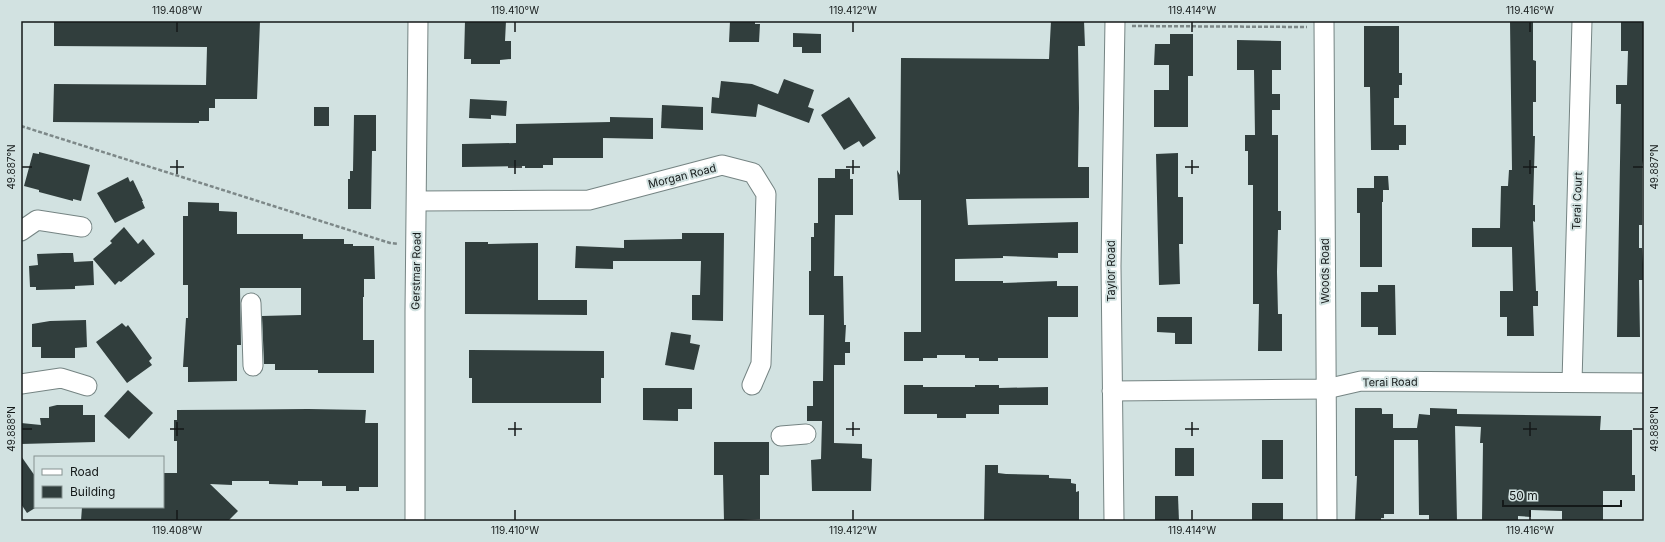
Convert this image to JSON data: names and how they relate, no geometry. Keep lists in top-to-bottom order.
{
  "streets": {
    "street": [
      "Morgan Road",
      "Terai Court",
      "Gerstmar Road",
      "Taylor Road",
      "Woods Road",
      "Terai Road"
    ]
  },
  "crossings": [
    ["Morgan Road", "Gerstmar Road"],
    ["Terai Court", "Terai Road"],
    ["Taylor Road", "Terai Road"],
    ["Woods Road", "Terai Road"]
  ],
  "legend": ["Road", "Building"],
  "scale_bar": "50 m",
  "coordinates": [
    "119.408°W",
    "119.410°W",
    "119.412°W",
    "119.414°W",
    "119.416°W",
    "49.887°N",
    "49.888°N"
  ]
}
